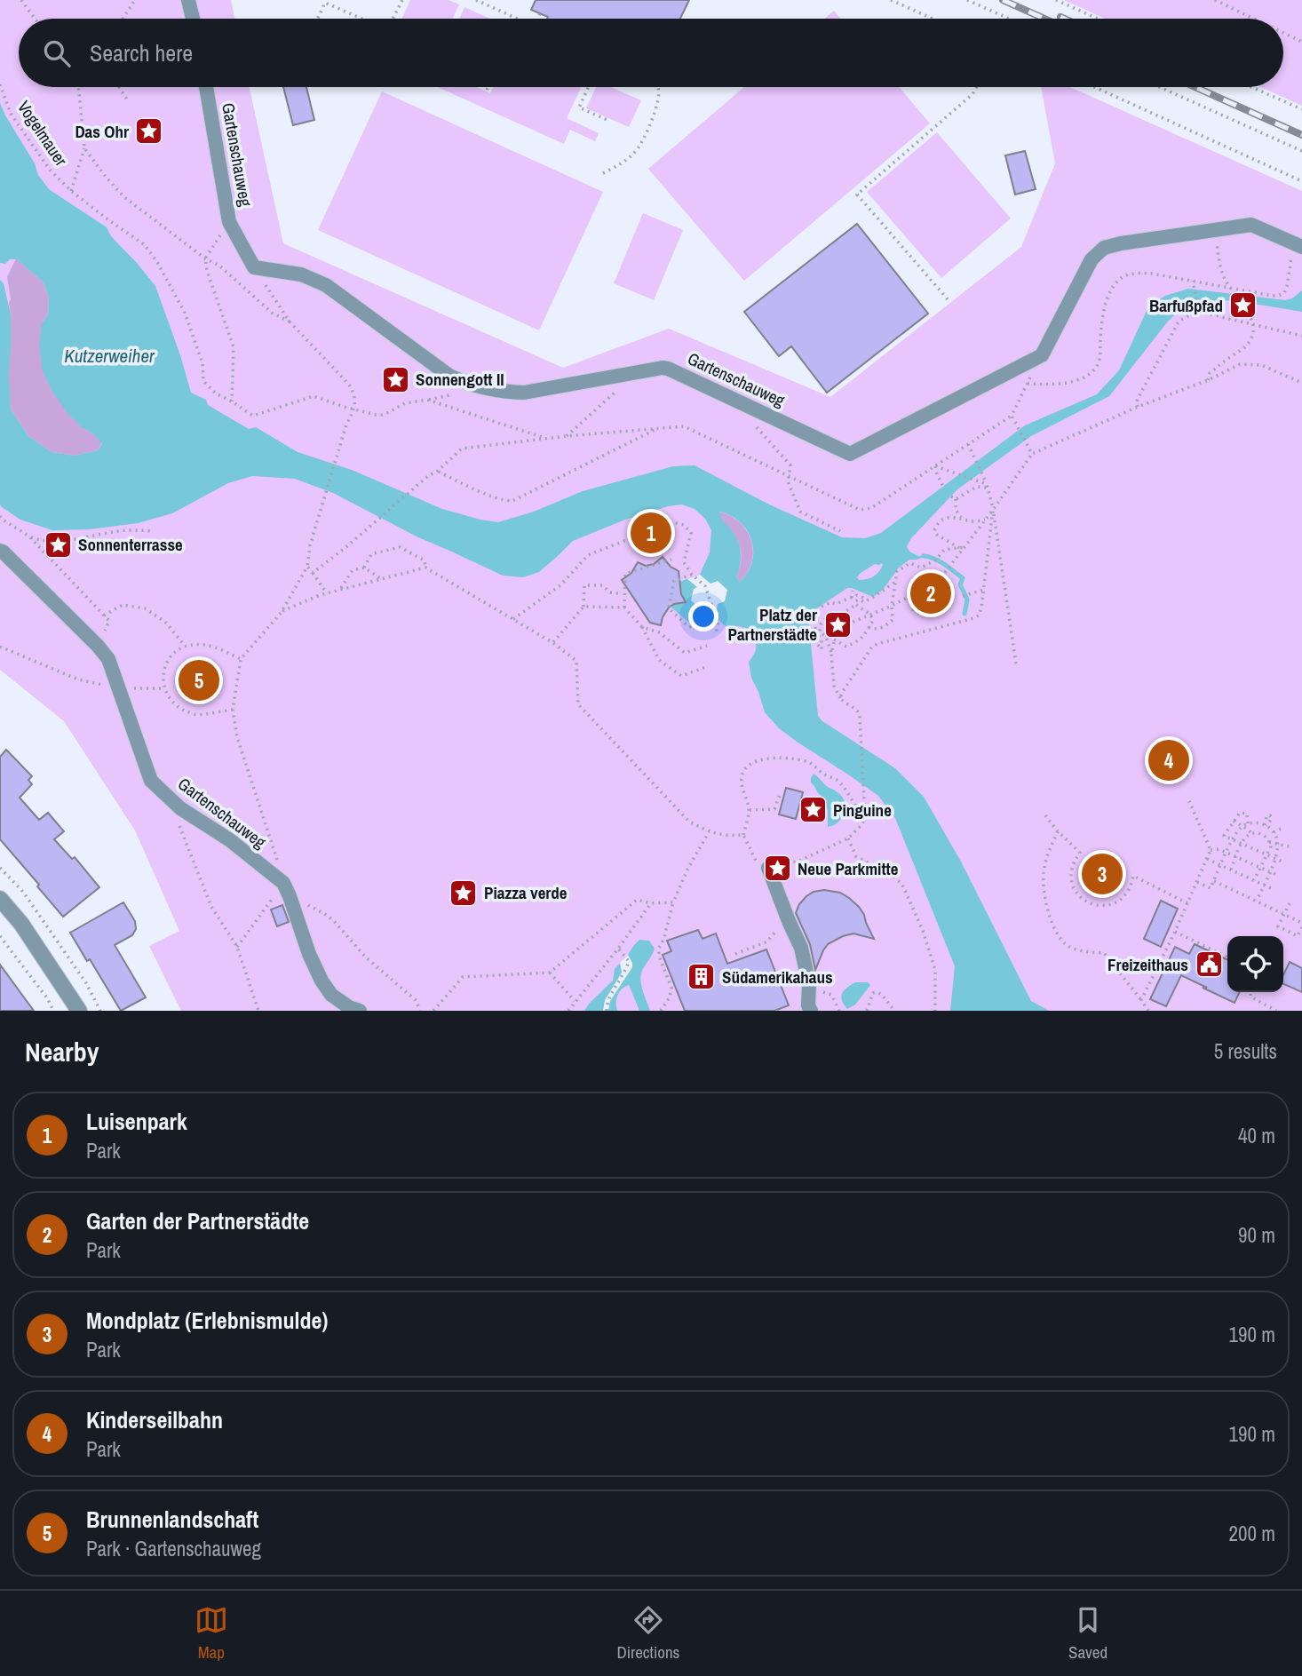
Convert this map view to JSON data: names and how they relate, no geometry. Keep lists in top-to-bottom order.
{
  "streets": {
    "street": ["Gartenschauweg"],
    "path": ["Vogelmauer"]
  },
  "water": ["Kutzerweiher"],
  "places": {
    "place": [
      "Das Ohr",
      "Barfußpfad",
      "Sonnengott II",
      "Sonnenterrasse",
      "Platz der Partnerstädte",
      "Pinguine",
      "Neue Parkmitte",
      "Piazza verde"
    ],
    "public building": ["Freizeithaus"],
    "building": ["Südamerikahaus"]
  },
  "page": {
    "search": "Search here",
    "pins": [
      "1",
      "2",
      "5",
      "4",
      "3"
    ],
    "heading": ["Nearby", "5 results"],
    "list": [
      {
        "mark": "1",
        "name": "Luisenpark",
        "note": "Park",
        "value": "40 m"
      },
      {
        "mark": "2",
        "name": "Garten der Partnerstädte",
        "note": "Park",
        "value": "90 m"
      },
      {
        "mark": "3",
        "name": "Mondplatz (Erlebnismulde)",
        "note": "Park",
        "value": "190 m"
      },
      {
        "mark": "4",
        "name": "Kinderseilbahn",
        "note": "Park",
        "value": "190 m"
      },
      {
        "mark": "5",
        "name": "Brunnenlandschaft",
        "note": "Park · Gartenschauweg",
        "value": "200 m"
      }
    ],
    "nav": ["Map", "Directions", "Saved"]
  }
}
